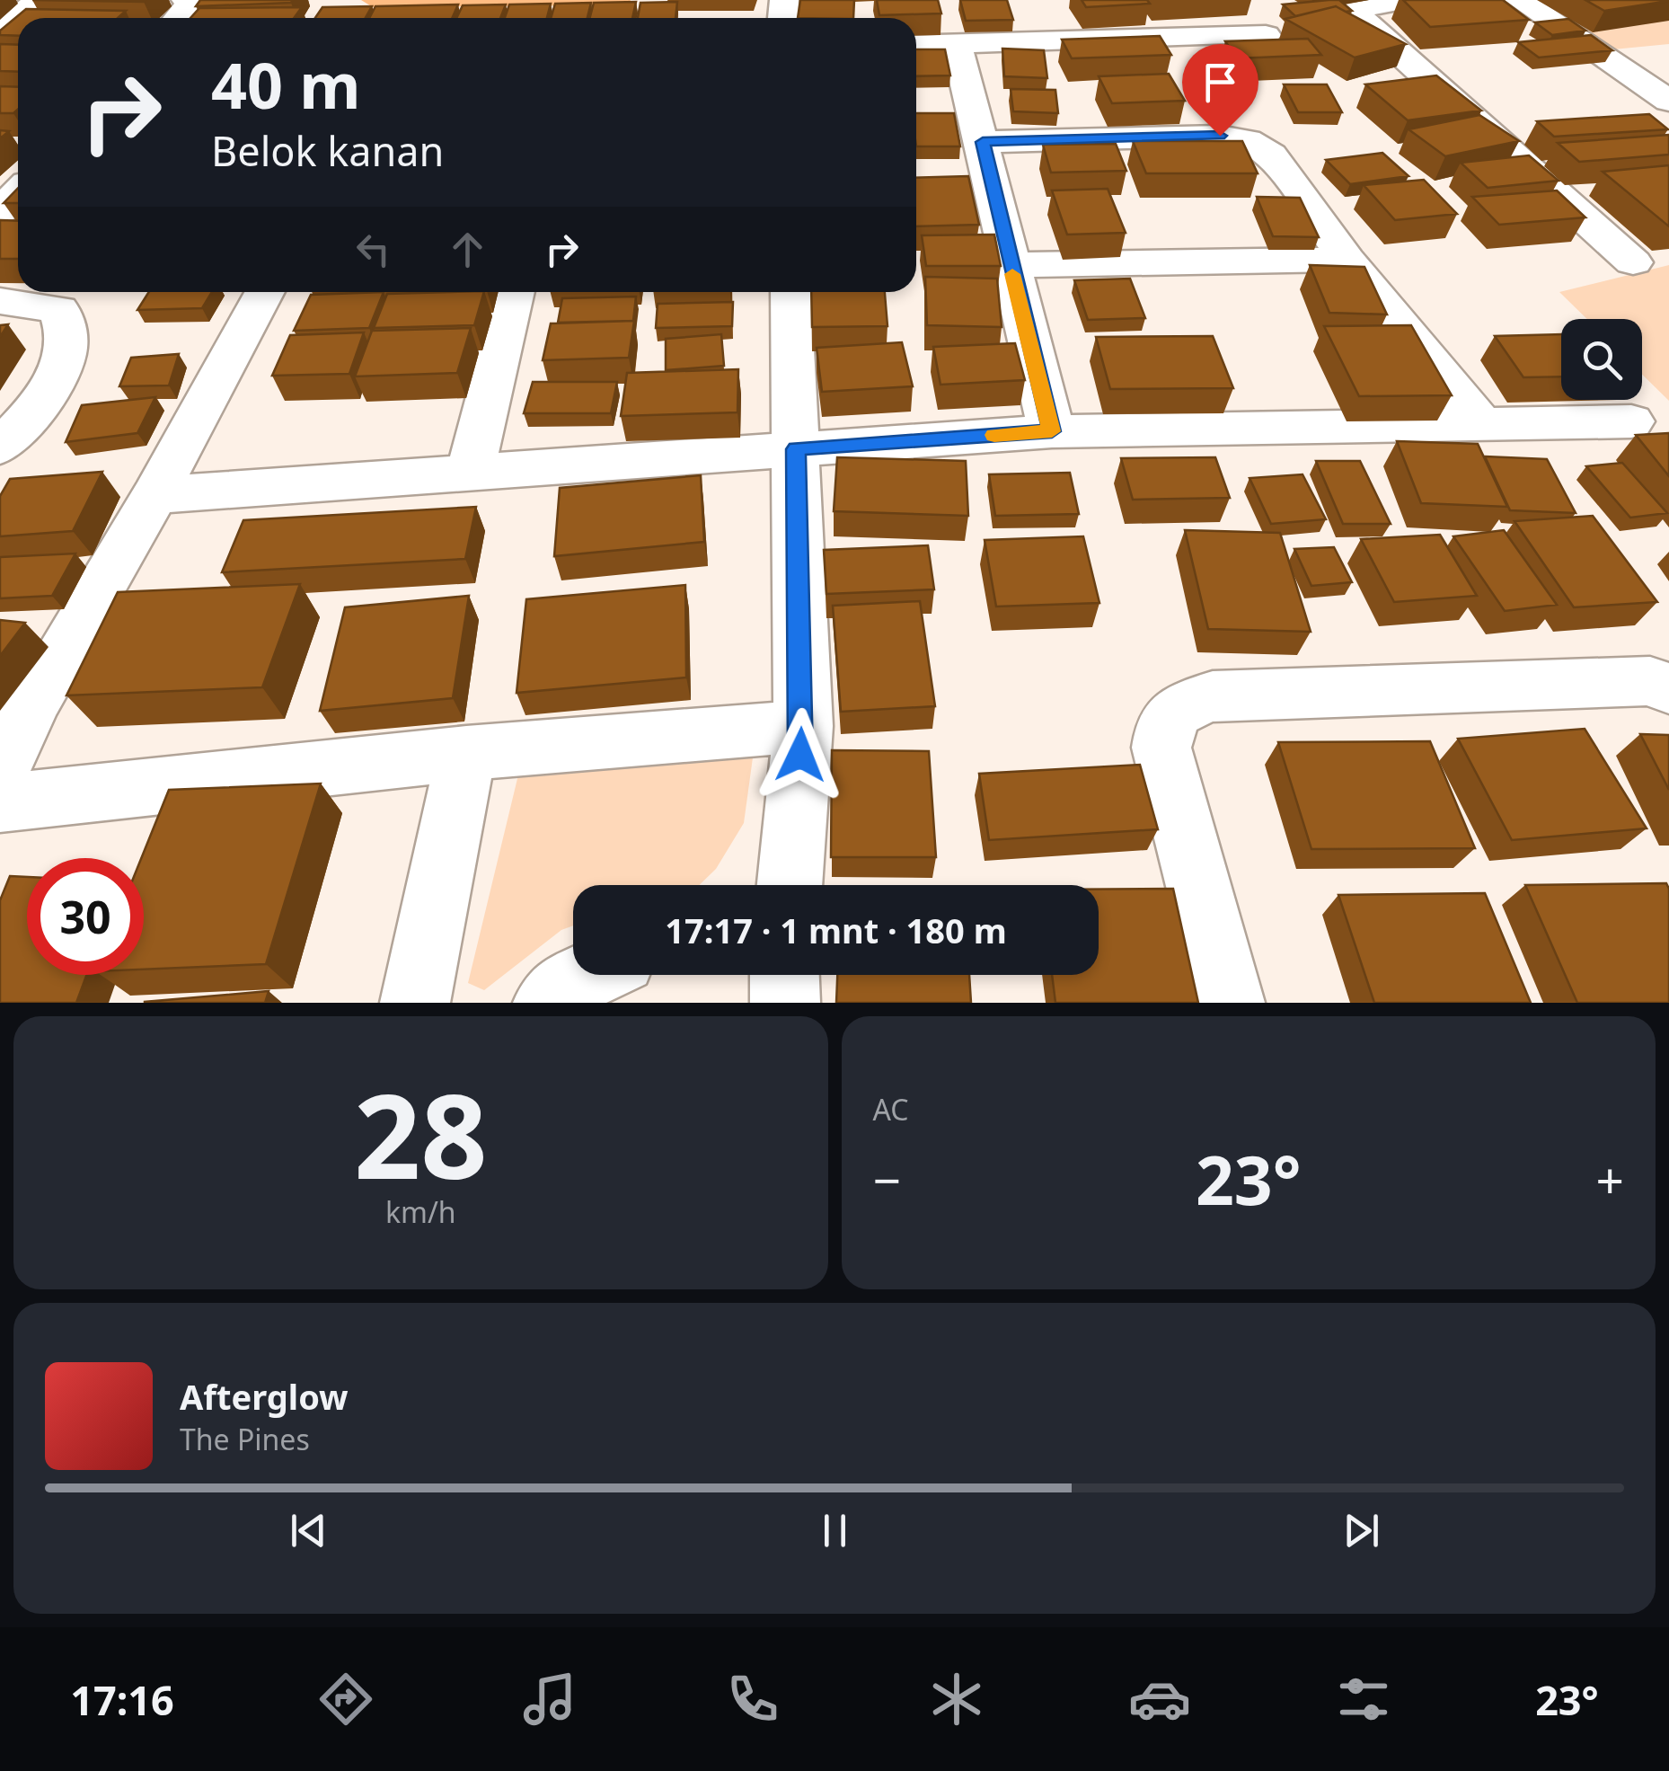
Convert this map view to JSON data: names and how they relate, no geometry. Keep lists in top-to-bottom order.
{
  "page": {
    "turn": ["40 m", "Belok kanan"],
    "limit": "30",
    "trip": "17:17 · 1 mnt · 180 m",
    "tile": [
      ["28", "km/h"],
      "AC"
    ],
    "heat": ["−", "23°", "+"],
    "song": ["Afterglow", "The Pines"],
    "tabs": ["17:16", "23°"]
  }
}
